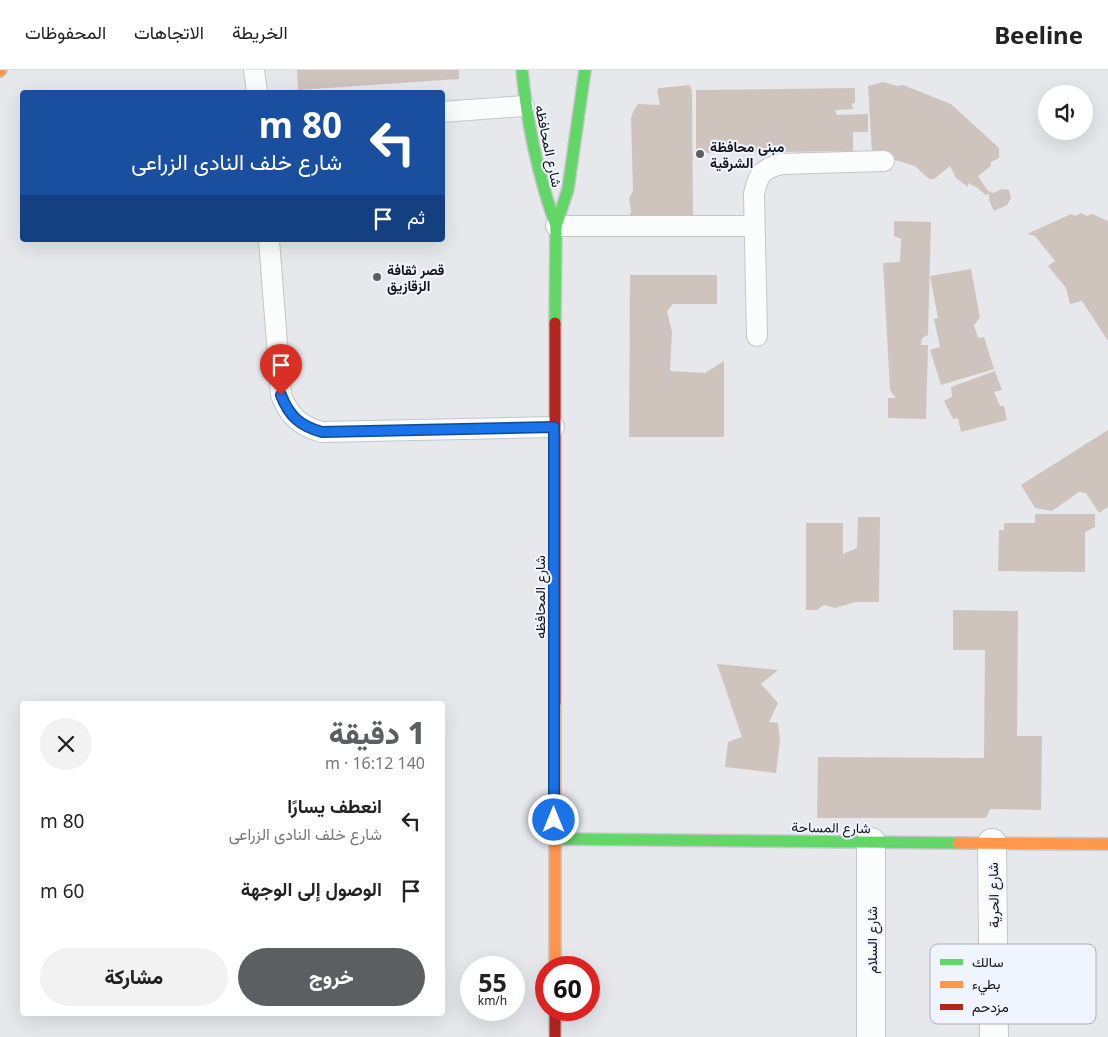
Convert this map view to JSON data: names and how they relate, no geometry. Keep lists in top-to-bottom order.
{
  "streets": {
    "main road": ["شارع المحافظه", "شارع المساحة"],
    "street": ["شارع الحرية", "شارع السلام"]
  },
  "crossings": [
    ["شارع المحافظه", "شارع المساحة"],
    ["شارع المساحة", "شارع الحرية"],
    ["شارع المساحة", "شارع السلام"]
  ],
  "places": ["مبنى محافظة الشرقية", "قصر ثقافة الزقازيق"],
  "legend": ["سالك", "بطيء", "مزدحم"],
  "page": {
    "header": "Beeline",
    "nav": ["الخريطة", "الاتجاهات", "المحفوظات"],
    "turn": ["80 m", "شارع خلف النادى الزراعى"],
    "then": "ثم",
    "heading": ["1 دقيقة", "140 m · 16:12"],
    "list": [
      {
        "name": "انعطف يسارًا",
        "note": "شارع خلف النادى الزراعى",
        "value": "80 m"
      },
      {
        "name": "الوصول إلى الوجهة",
        "value": "60 m"
      }
    ],
    "buttons": ["خروج", "مشاركة"],
    "speed": "55 km/h",
    "limit": "60"
  }
}
